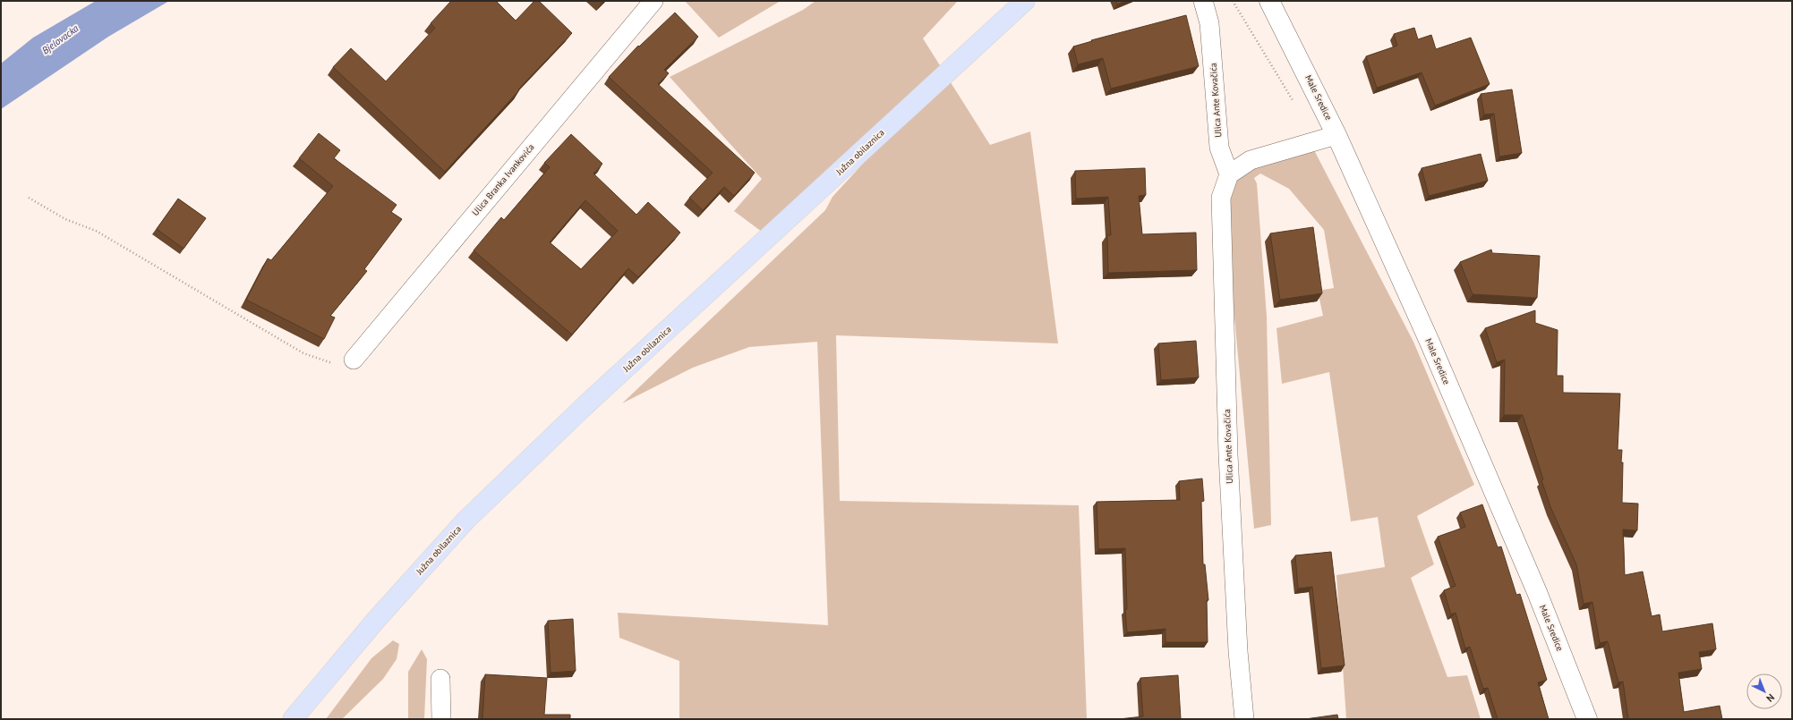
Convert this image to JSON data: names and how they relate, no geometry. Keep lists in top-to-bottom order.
{
  "streets": {
    "main road": ["Južna obilaznica"],
    "street": ["Male Sredice", "Ulica Ante Kovačića", "Ulica Branka Ivankovića"]
  },
  "water": ["Bjelovacka"],
  "north": "bottom right"
}
